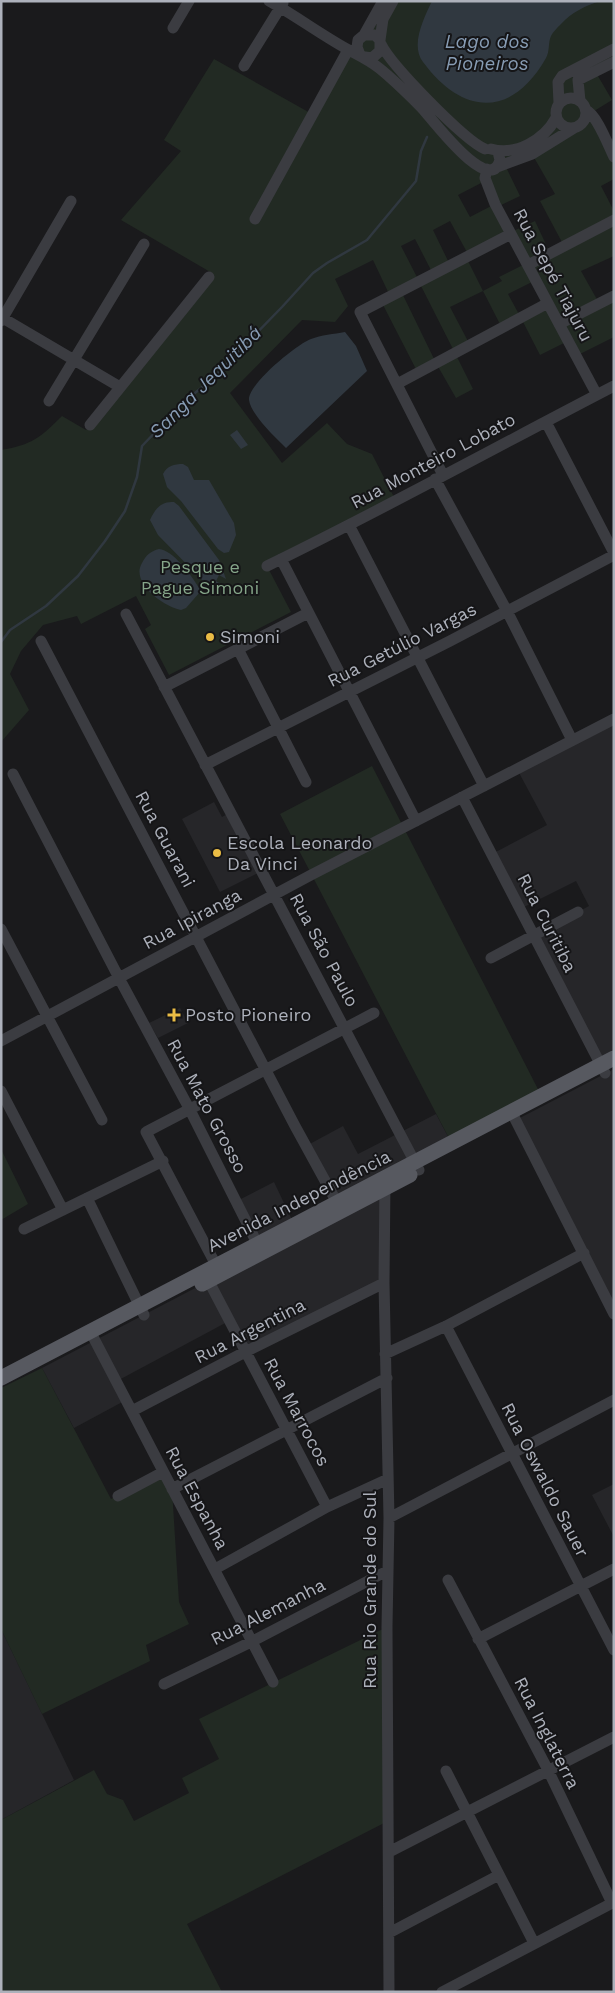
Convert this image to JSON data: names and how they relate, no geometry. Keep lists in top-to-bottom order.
{
  "streets": {
    "main road": ["Avenida Independência"],
    "street": [
      "Rua Sepé Tiajuru",
      "Rua Monteiro Lobato",
      "Rua Getúlio Vargas",
      "Rua Guarani",
      "Rua Ipiranga",
      "Rua Curitiba",
      "Rua São Paulo",
      "Rua Mato Grosso",
      "Rua Argentina",
      "Rua Marrocos",
      "Rua Oswaldo Sauer",
      "Rua Espanha",
      "Rua Rio Grande do Sul",
      "Rua Alemanha",
      "Rua Inglaterra"
    ]
  },
  "crossings": [
    ["Rua Sepé Tiajuru", "Rua Monteiro Lobato"],
    ["Rua Getúlio Vargas", "Rua São Paulo"],
    ["Rua Guarani", "Rua Ipiranga"],
    ["Rua Guarani", "Avenida Independência"],
    ["Rua Ipiranga", "Rua Curitiba"],
    ["Rua Ipiranga", "Rua São Paulo"],
    ["Rua Ipiranga", "Rua Mato Grosso"],
    ["Rua Curitiba", "Avenida Independência"],
    ["Rua São Paulo", "Avenida Independência"],
    ["Rua Mato Grosso", "Avenida Independência"],
    ["Rua Mato Grosso", "Rua Marrocos"],
    ["Avenida Independência", "Rua Marrocos"],
    ["Avenida Independência", "Rua Espanha"],
    ["Avenida Independência", "Rua Rio Grande do Sul"],
    ["Rua Argentina", "Rua Marrocos"],
    ["Rua Argentina", "Rua Espanha"],
    ["Rua Argentina", "Rua Rio Grande do Sul"],
    ["Rua Espanha", "Rua Alemanha"],
    ["Rua Rio Grande do Sul", "Rua Alemanha"]
  ],
  "water": ["Lago dos Pioneiros", "Sanga Jequitibá"],
  "parks": ["Pesque e Pague Simoni"],
  "places": {
    "other": ["Simoni", "Escola Leonardo Da Vinci"],
    "health": ["Posto Pioneiro"]
  }
}
